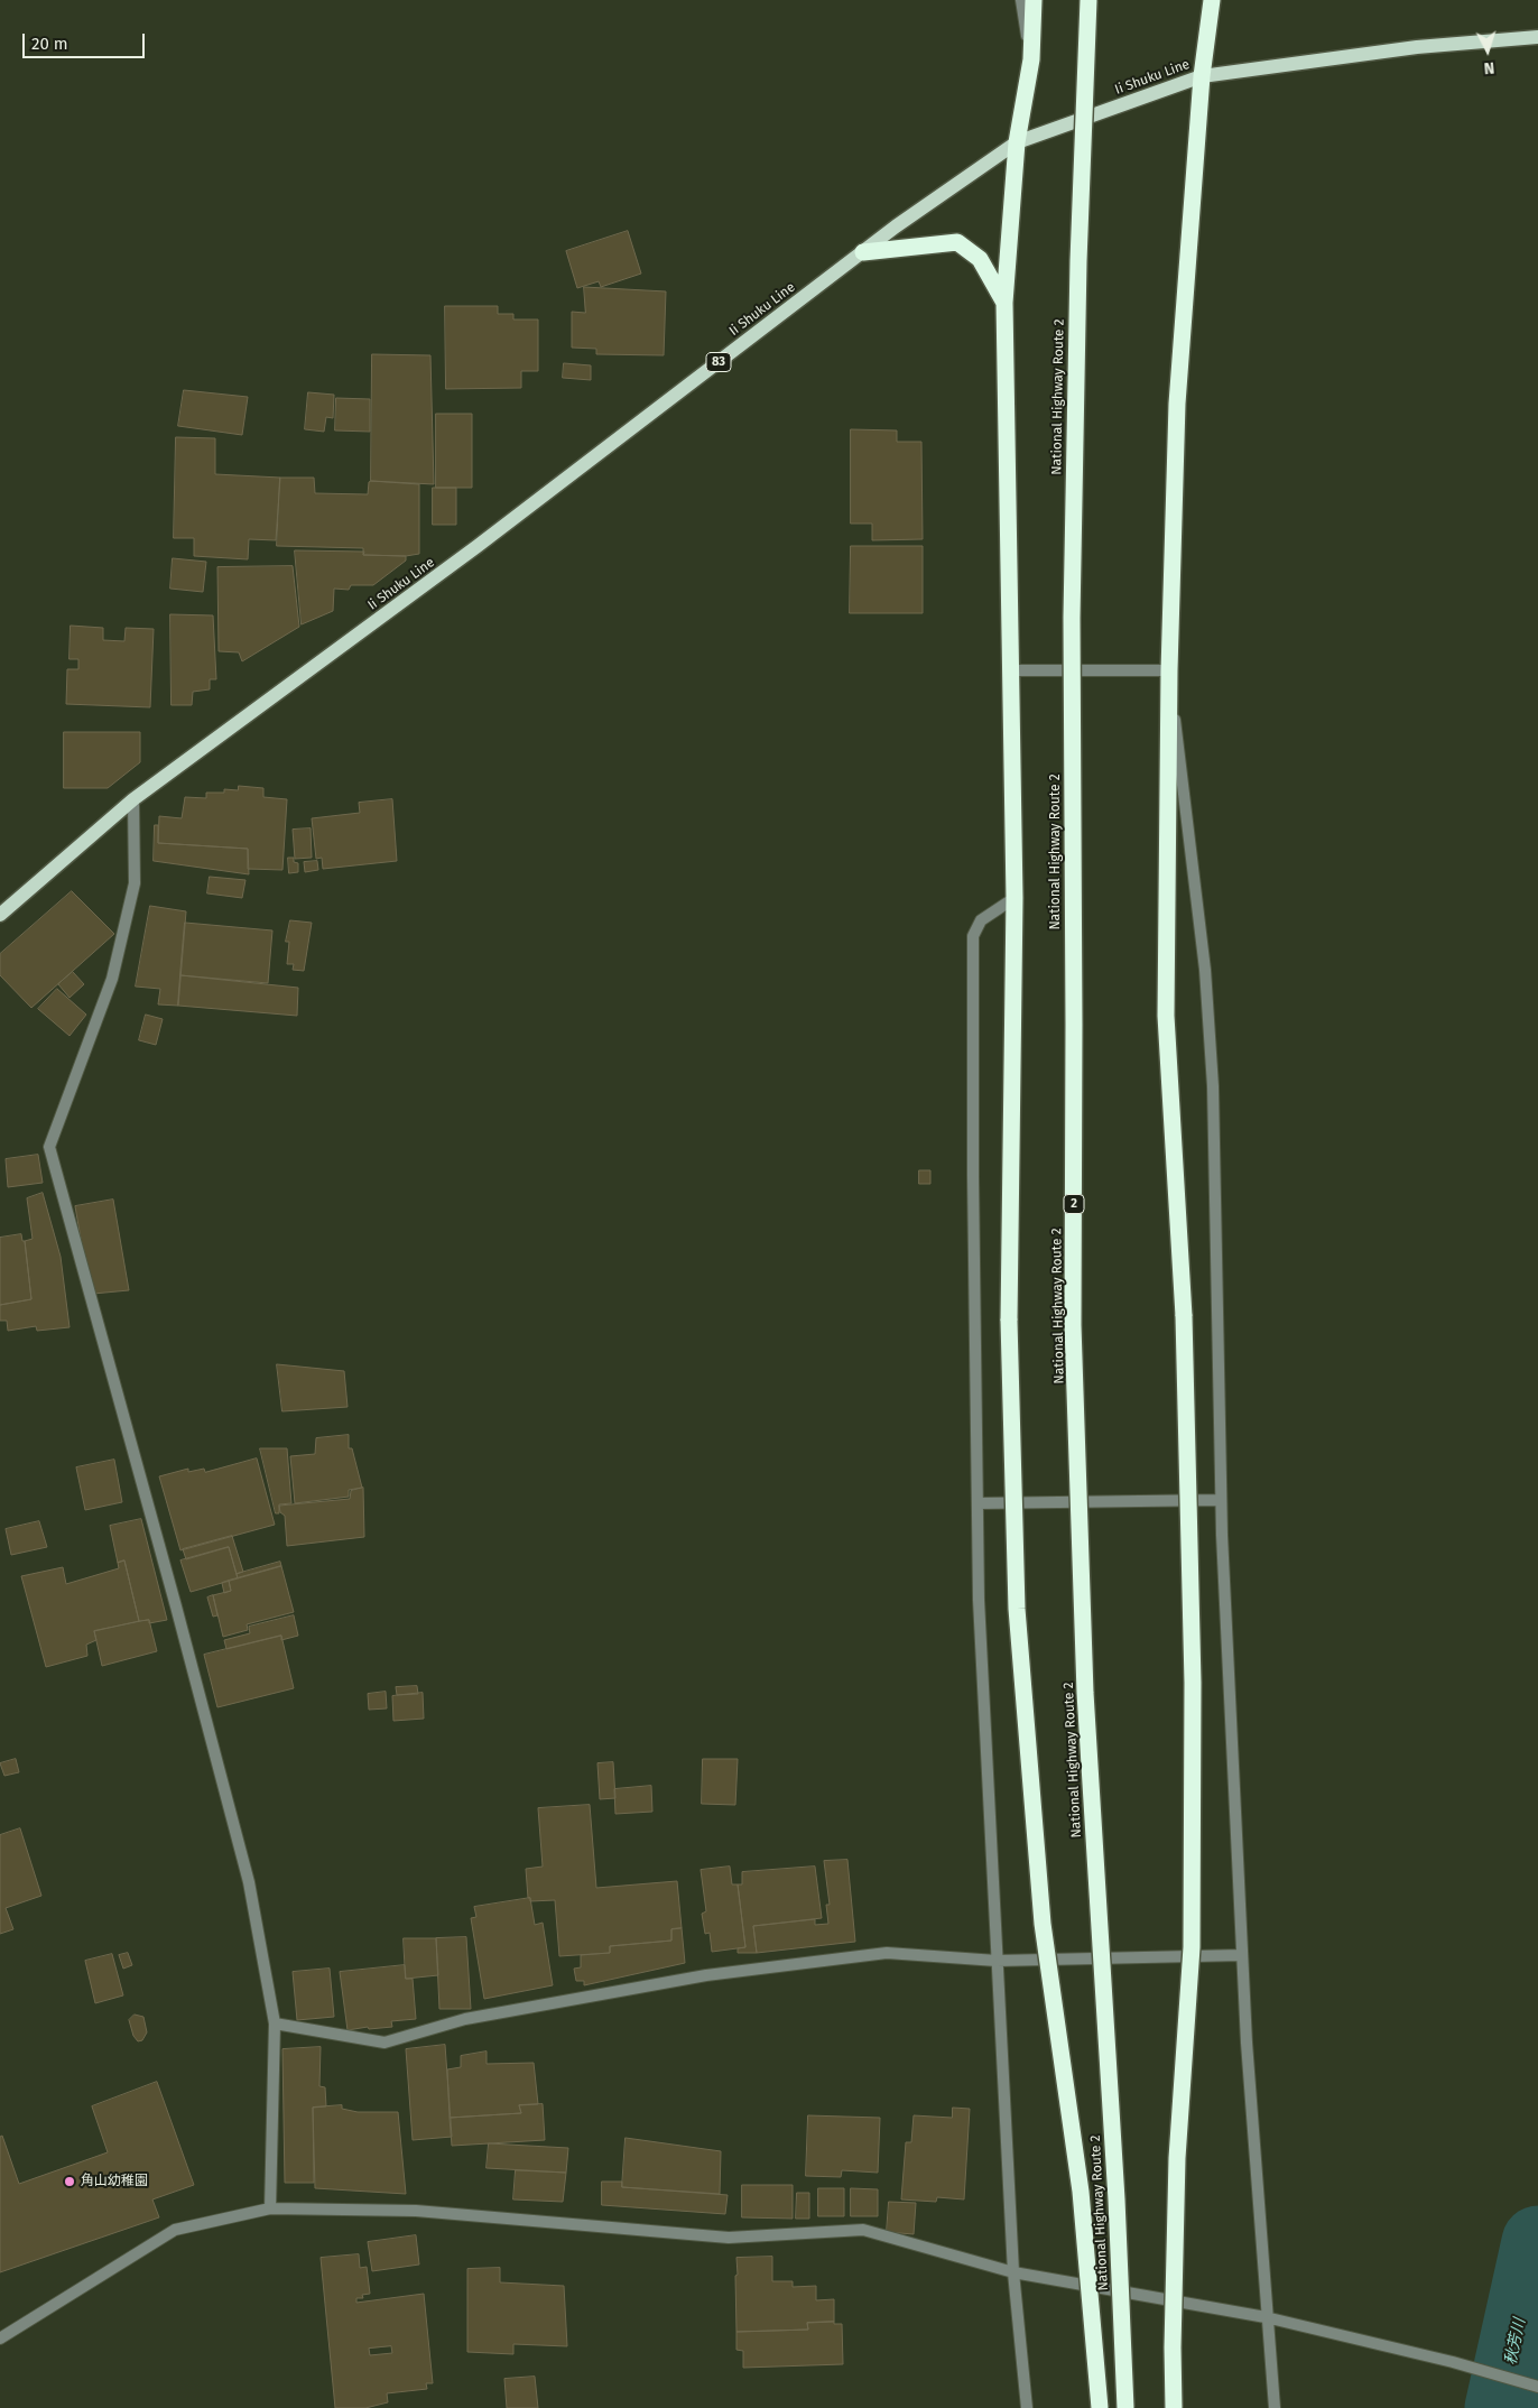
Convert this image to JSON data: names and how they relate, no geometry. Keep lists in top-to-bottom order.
{
  "streets": {
    "highway": ["National Highway Route 2", "2"],
    "main road": ["Ii Shuku Line", "83"]
  },
  "water": ["秋芳川"],
  "places": ["角山幼稚園"],
  "scale_bar": "20 m",
  "north": "bottom"
}
